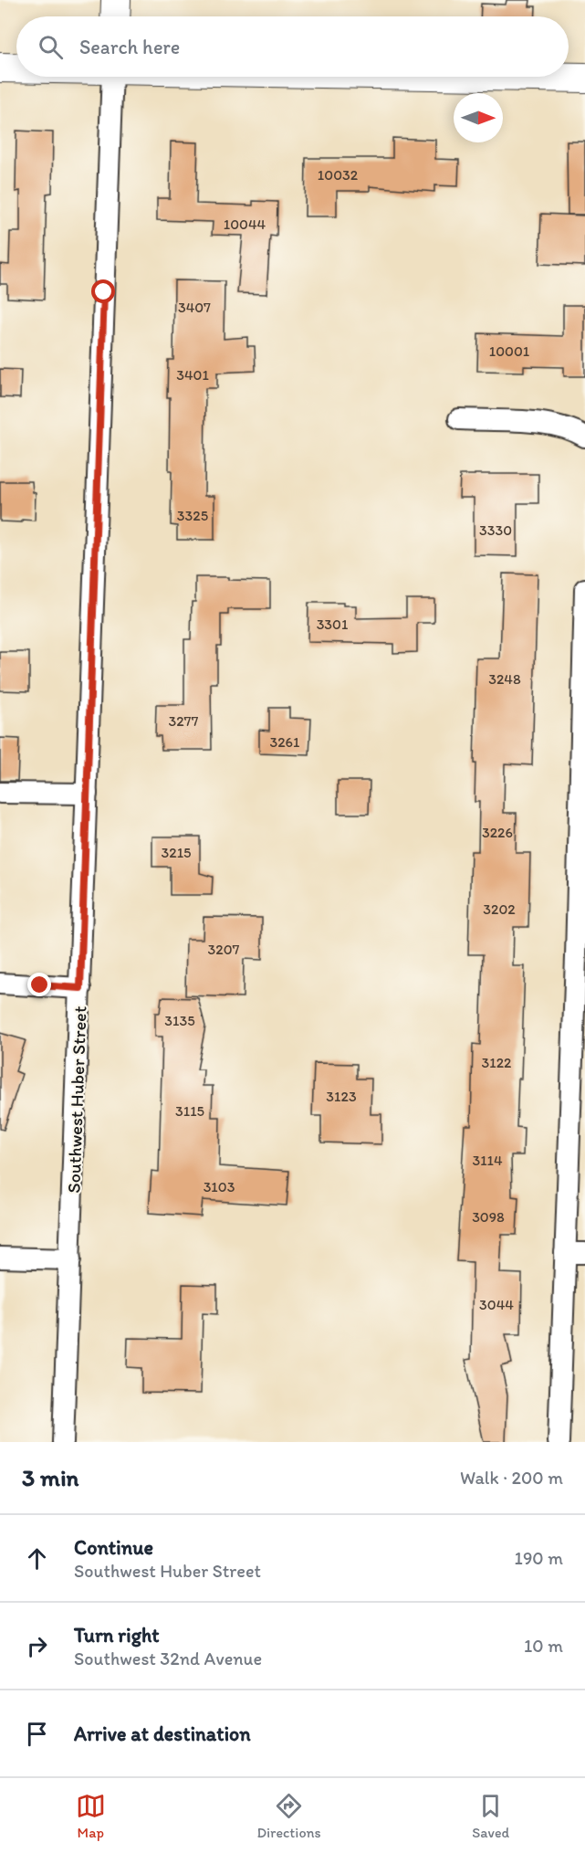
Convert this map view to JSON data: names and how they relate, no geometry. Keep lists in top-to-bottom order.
{
  "streets": {
    "street": ["Southwest Huber Street"]
  },
  "house_numbers": [
    "10032",
    "10044",
    "3407",
    "10001",
    "3401",
    "3325",
    "3330",
    "3301",
    "3248",
    "3277",
    "3261",
    "3226",
    "3215",
    "3202",
    "3207",
    "3135",
    "3122",
    "3123",
    "3115",
    "3114",
    "3103",
    "3098",
    "3044"
  ],
  "north": "right",
  "page": {
    "search": "Search here",
    "heading": ["3 min", "Walk · 200 m"],
    "list": [
      ["Continue", "Southwest Huber Street", "190 m"],
      ["Turn right", "Southwest 32nd Avenue", "10 m"],
      "Arrive at destination"
    ],
    "nav": ["Map", "Directions", "Saved"]
  }
}
